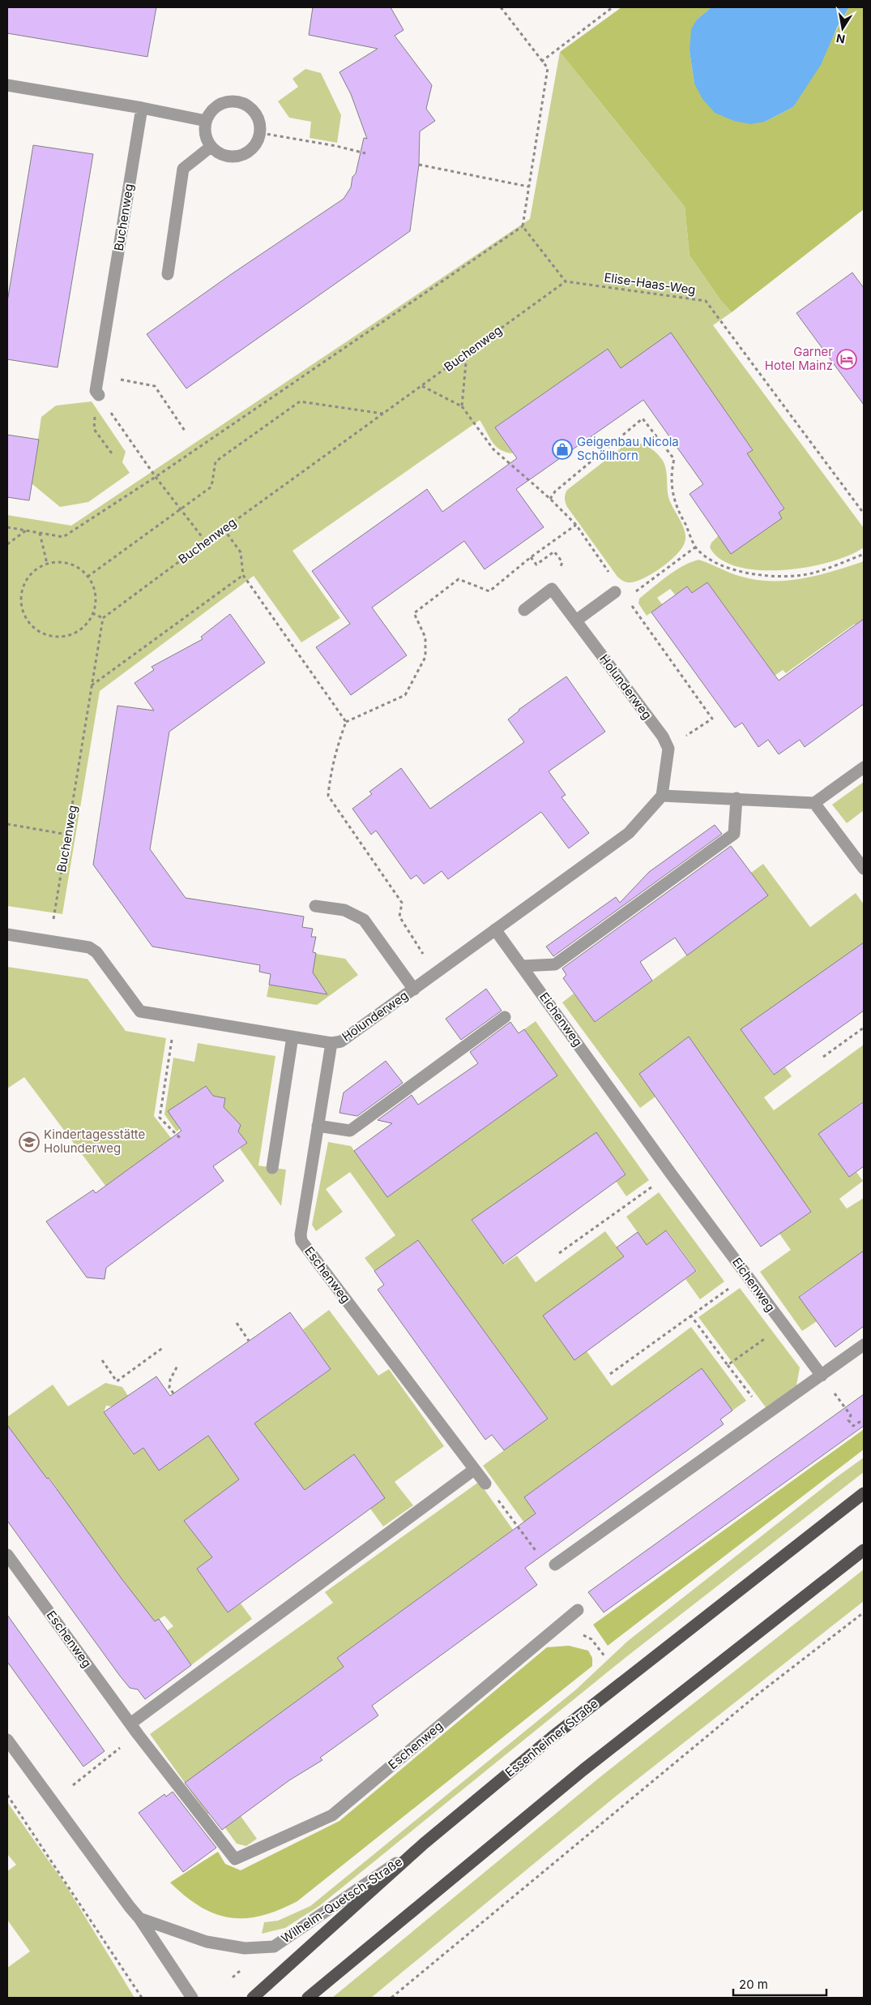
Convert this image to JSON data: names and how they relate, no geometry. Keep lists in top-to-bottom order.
{
  "streets": {
    "main road": ["Essenheimer Straße"],
    "street": [
      "Buchenweg",
      "Holunderweg",
      "Eichenweg",
      "Eschenweg",
      "Wilhelm-Quetsch-Straße"
    ],
    "path": ["Elise-Haas-Weg"]
  },
  "crossings": [
    ["Buchenweg", "Elise-Haas-Weg"],
    ["Holunderweg", "Eichenweg"],
    ["Holunderweg", "Eschenweg"],
    ["Essenheimer Straße", "Wilhelm-Quetsch-Straße"]
  ],
  "places": {
    "hotel": ["Garner Hotel Mainz"],
    "shop": ["Geigenbau Nicola Schöllhorn"],
    "school or university": ["Kindertagesstätte Holunderweg"]
  },
  "scale_bar": "20 m",
  "north": "bottom"
}
